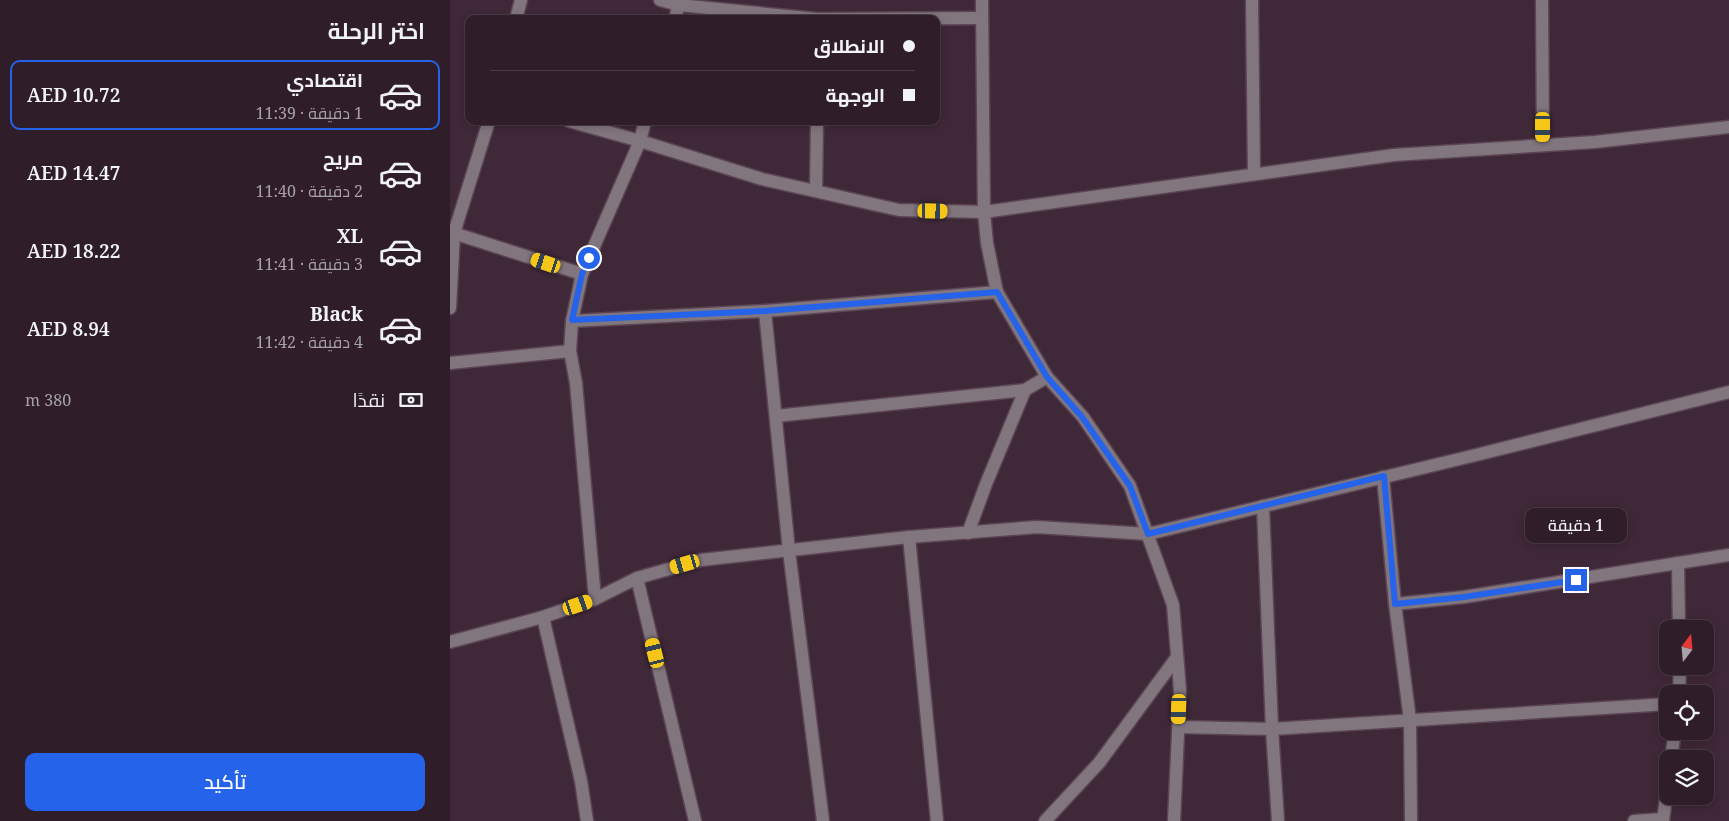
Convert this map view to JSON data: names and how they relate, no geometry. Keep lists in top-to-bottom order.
{
  "north": "top",
  "page": {
    "heading": "اختر الرحلة",
    "banner": ["الانطلاق", "الوجهة"],
    "list": [
      {
        "name": "اقتصادي",
        "note": "1 دقيقة · 11:39",
        "value": "AED 10.72"
      },
      {
        "name": "مريح",
        "note": "2 دقيقة · 11:40",
        "value": "AED 14.47"
      },
      {
        "name": "XL",
        "note": "3 دقيقة · 11:41",
        "value": "AED 18.22"
      },
      {
        "name": "Black",
        "note": "4 دقيقة · 11:42",
        "value": "AED 8.94"
      }
    ],
    "pay": ["نقدًا", "380 m"],
    "bubble": "1 دقيقة",
    "buttons": "تأكيد"
  }
}
